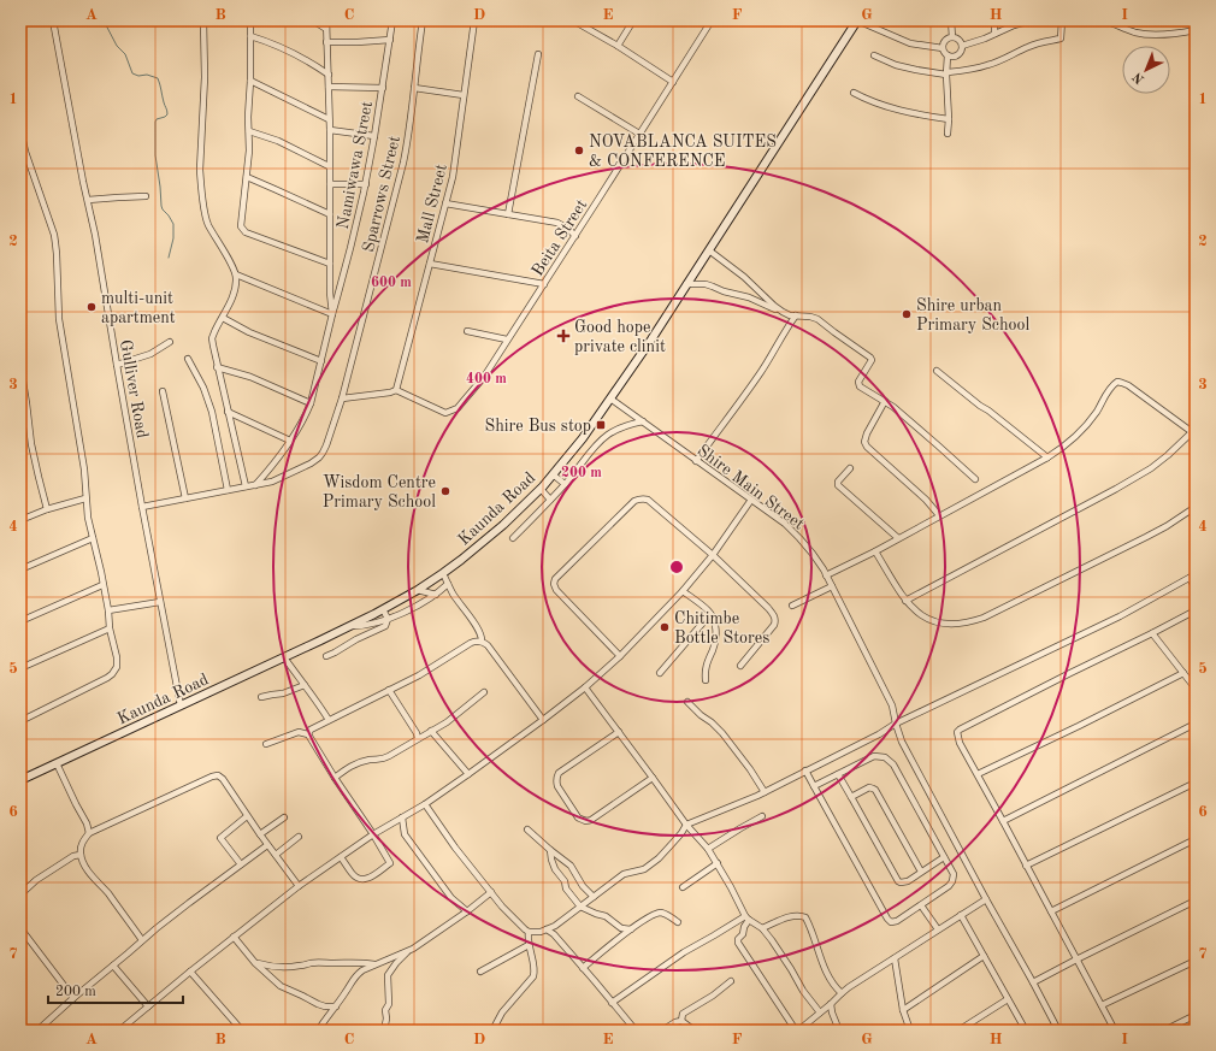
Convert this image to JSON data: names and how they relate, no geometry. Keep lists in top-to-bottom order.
{
  "streets": {
    "main road": ["Kaunda Road"],
    "street": [
      "Namiwawa Street",
      "Sparrows Street",
      "Mall Street",
      "Beita Street",
      "Gulliver Road",
      "Shire Main Street"
    ]
  },
  "crossings": [
    ["Namiwawa Street", "Sparrows Street"],
    ["Sparrows Street", "Gulliver Road"],
    ["Mall Street", "Beita Street"],
    ["Gulliver Road", "Kaunda Road"],
    ["Shire Main Street", "Kaunda Road"]
  ],
  "places": {
    "other": [
      "NOVABLANCA SUITES & CONFERENCE",
      "multi-unit apartment",
      "Shire urban Primary School",
      "Wisdom Centre Primary School",
      "Chitimbe Bottle Stores"
    ],
    "health": ["Good hope private clinit"],
    "transit": ["Shire Bus stop"]
  },
  "scale_bar": "200 m",
  "north": "bottom left",
  "grid": {
    "columns": [
      "A",
      "B",
      "C",
      "D",
      "E",
      "F",
      "G",
      "H",
      "I"
    ],
    "rows": [
      "1",
      "2",
      "3",
      "4",
      "5",
      "6",
      "7"
    ]
  },
  "rings": ["600 m", "400 m", "200 m"]
}
